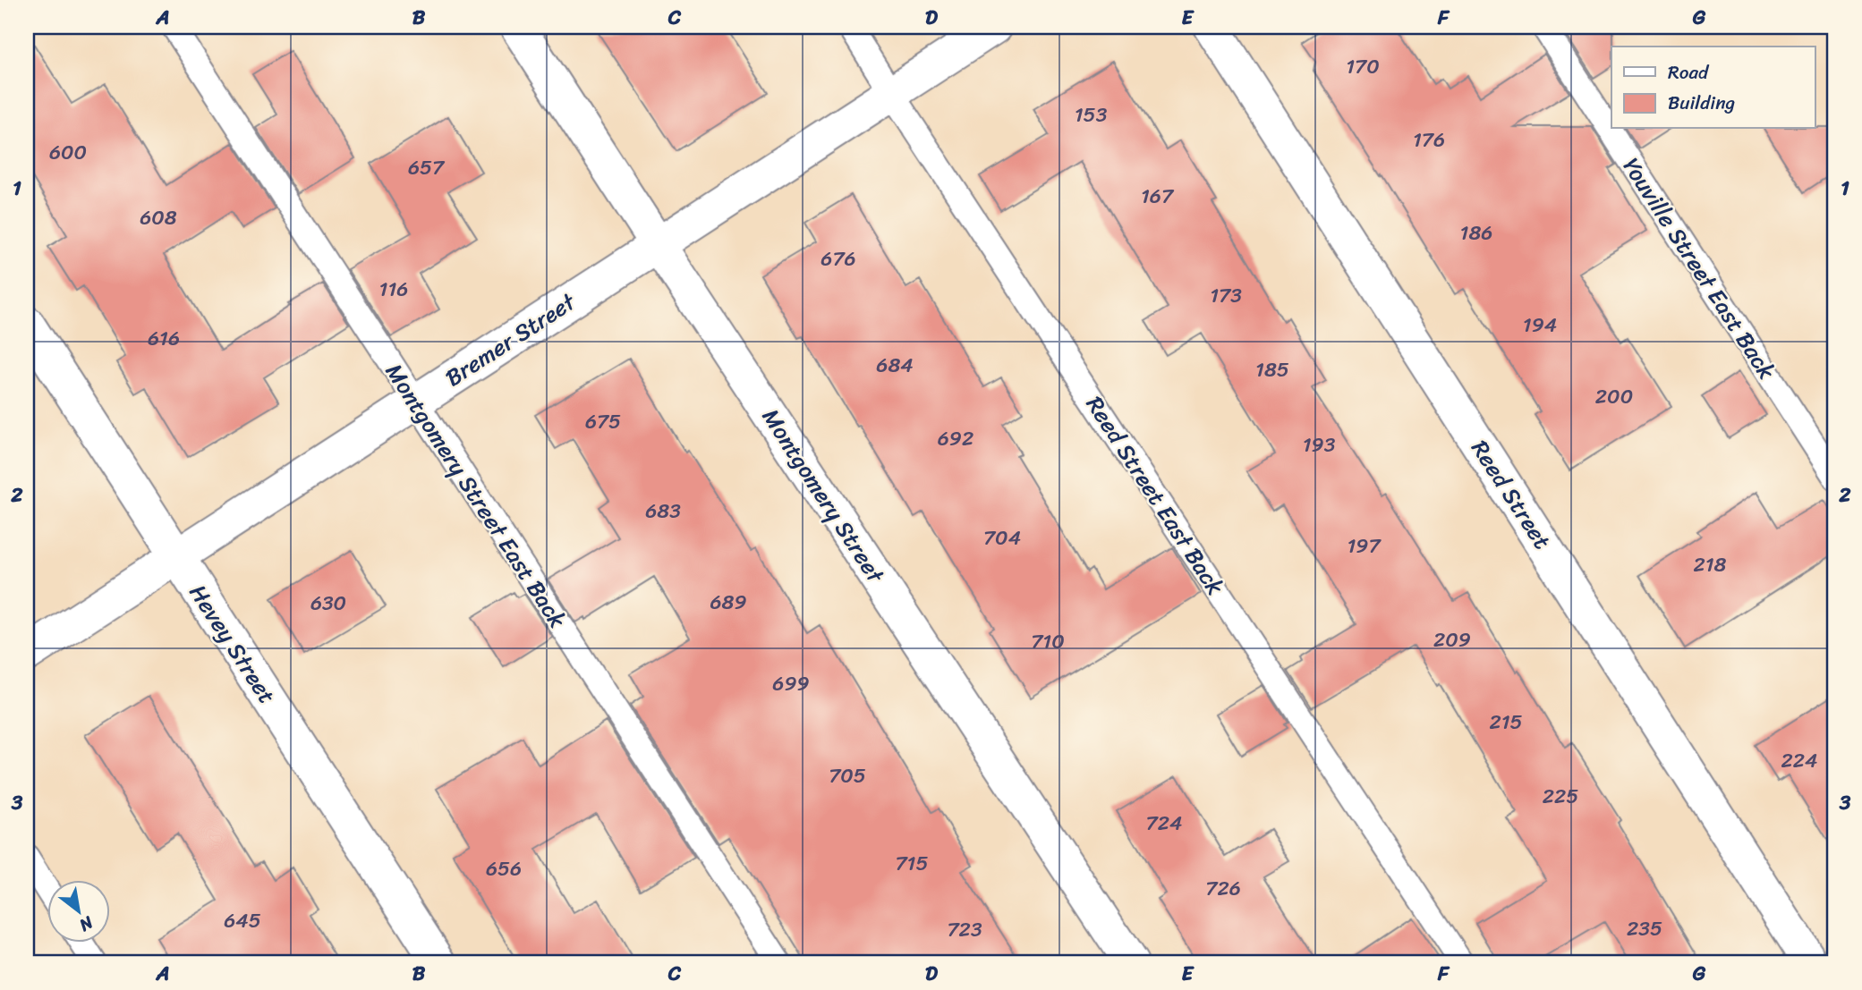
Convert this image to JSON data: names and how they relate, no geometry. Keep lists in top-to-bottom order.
{
  "streets": {
    "street": [
      "Bremer Street",
      "Reed Street",
      "Montgomery Street",
      "Hevey Street"
    ],
    "lane": ["Youville Street East Back", "Montgomery Street East Back", "Reed Street East Back"]
  },
  "crossings": [
    ["Bremer Street", "Montgomery Street East Back"],
    ["Bremer Street", "Montgomery Street"],
    ["Bremer Street", "Reed Street East Back"],
    ["Bremer Street", "Hevey Street"]
  ],
  "house_numbers": [
    "170",
    "153",
    "176",
    "600",
    "657",
    "167",
    "608",
    "186",
    "676",
    "116",
    "173",
    "194",
    "616",
    "684",
    "185",
    "200",
    "675",
    "692",
    "193",
    "683",
    "704",
    "197",
    "218",
    "689",
    "630",
    "209",
    "710",
    "699",
    "215",
    "224",
    "705",
    "225",
    "724",
    "715",
    "656",
    "726",
    "645",
    "235",
    "723"
  ],
  "legend": ["Road", "Building"],
  "north": "bottom right",
  "grid": {
    "columns": [
      "A",
      "B",
      "C",
      "D",
      "E",
      "F",
      "G"
    ],
    "rows": ["1", "2", "3"]
  }
}
